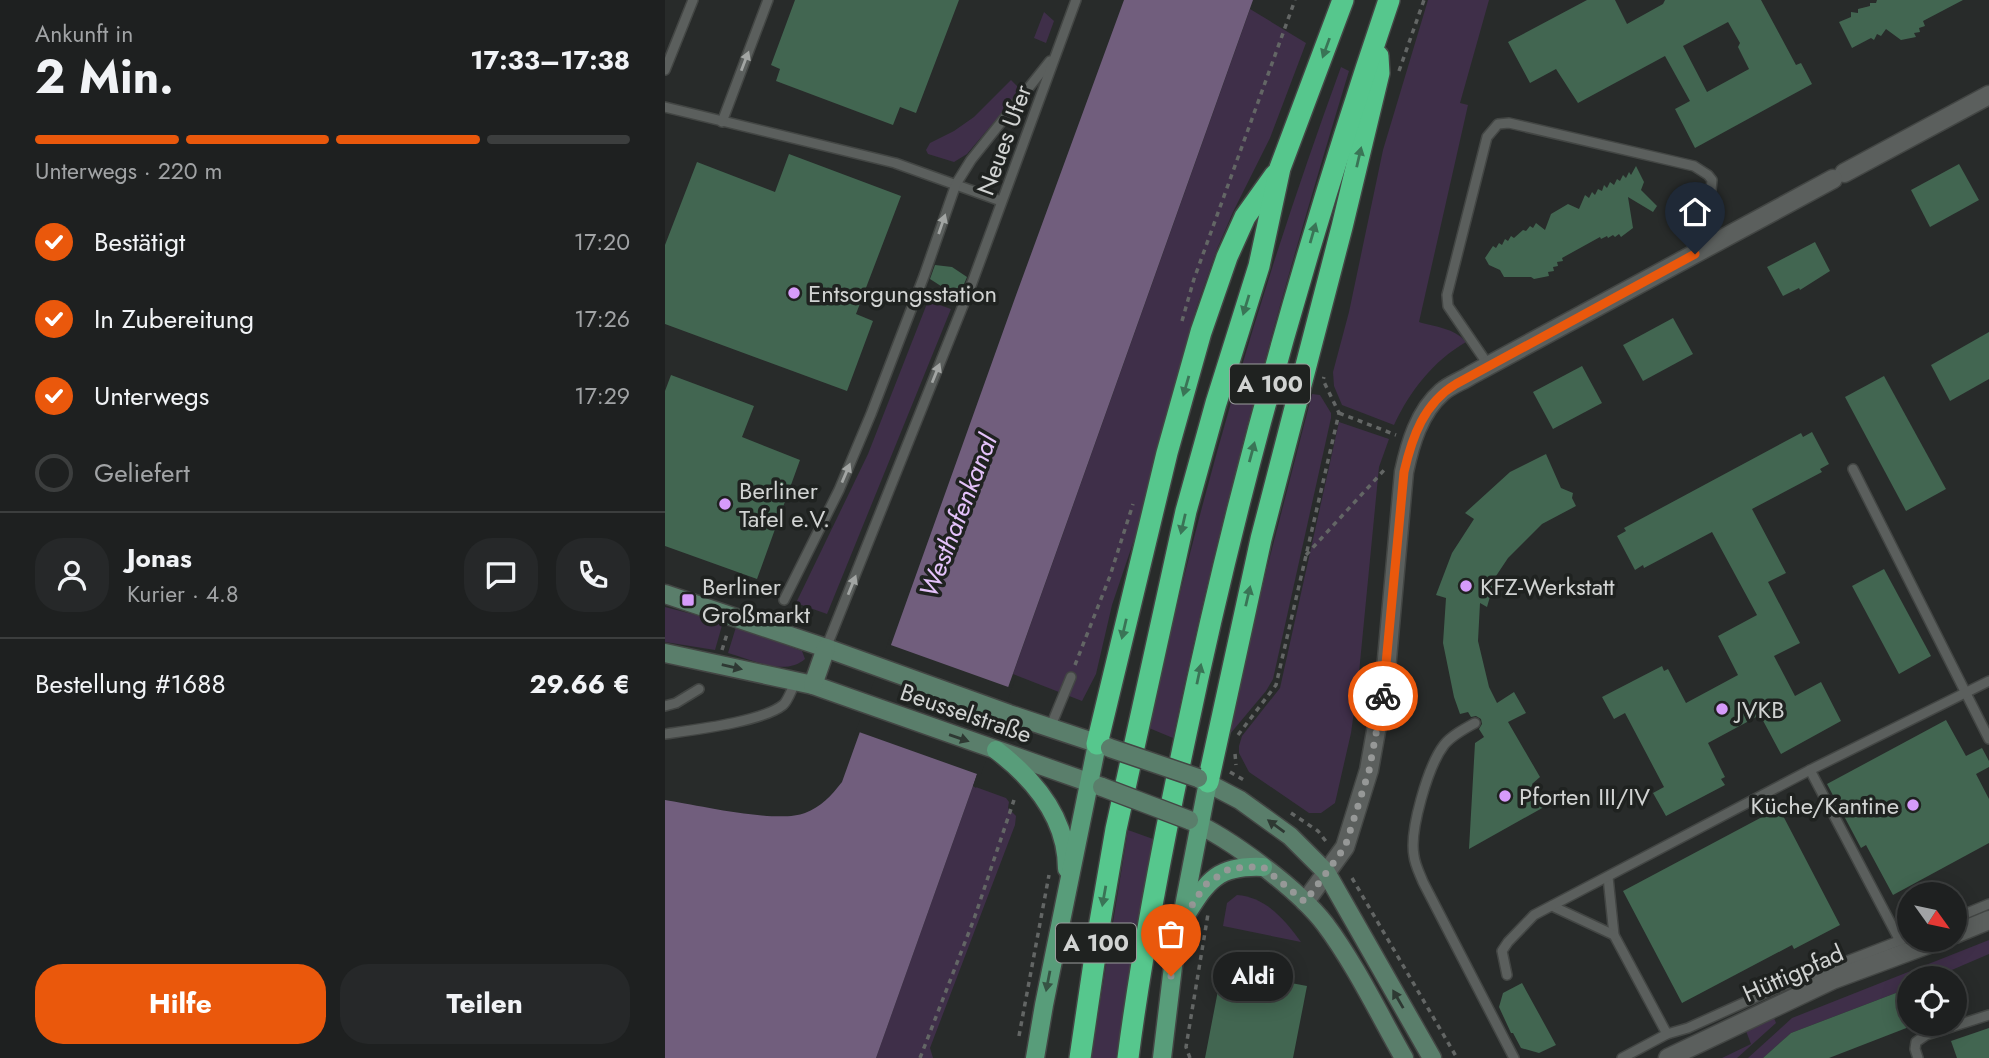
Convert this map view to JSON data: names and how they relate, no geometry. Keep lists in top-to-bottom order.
{
  "streets": {
    "highway": ["A 100"],
    "main road": ["Beusselstraße"],
    "street": ["Hüttigpfad"],
    "lane": ["Neues Ufer"]
  },
  "crossings": [
    ["Neues Ufer", "Beusselstraße"]
  ],
  "water": ["Westhafenkanal"],
  "places": {
    "other": [
      "Entsorgungsstation",
      "Berliner Tafel e.V.",
      "KFZ-Werkstatt",
      "JVKB",
      "Pforten III/IV",
      "Küche/Kantine",
      "Aldi"
    ],
    "transit": ["Berliner Großmarkt"]
  },
  "north": "bottom right",
  "page": {
    "heading": ["2 Min.", "Ankunft in", "17:33–17:38"],
    "panel": [
      "Jonas",
      "Kurier · 4.8",
      "Bestellung #1688",
      "29.66 €"
    ],
    "bar": "Unterwegs · 220 m",
    "list": [
      ["Bestätigt", "17:20"],
      ["In Zubereitung", "17:26"],
      ["Unterwegs", "17:29"],
      "Geliefert"
    ],
    "buttons": ["Hilfe", "Teilen"],
    "bubble": "Aldi"
  }
}
